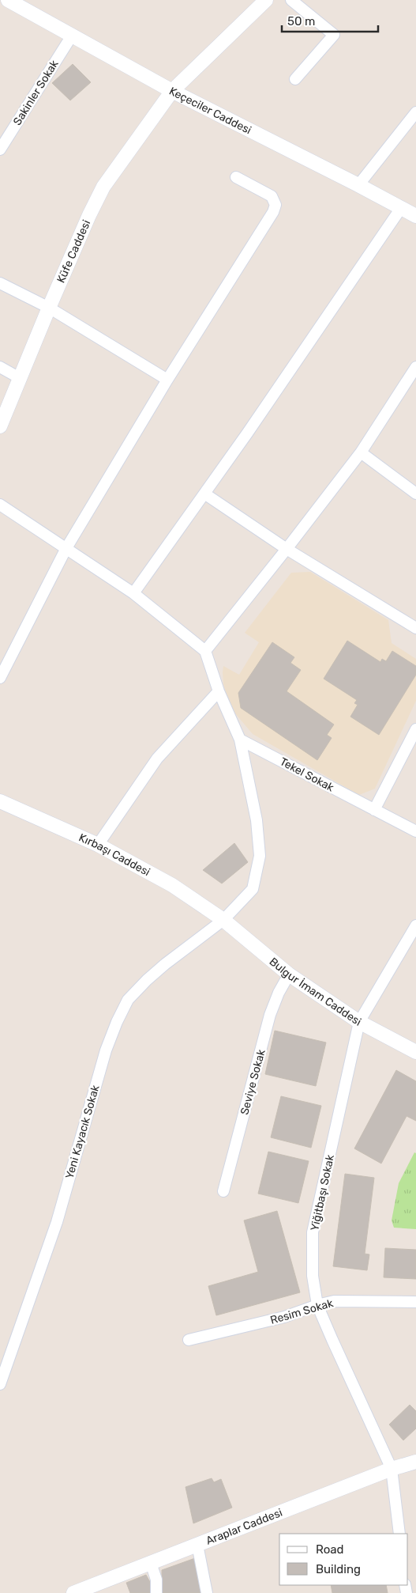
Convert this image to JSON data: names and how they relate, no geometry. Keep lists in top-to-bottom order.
{
  "streets": {
    "street": [
      "Sakinler Sokak",
      "Keçeciler Caddesi",
      "Küfe Caddesi",
      "Tekel Sokak",
      "Kırbaşı Caddesi",
      "Bulgur İmam Caddesi",
      "Seviye Sokak",
      "Yeni Kayacık Sokak",
      "Yiğitbaşı Sokak",
      "Resim Sokak",
      "Araplar Caddesi"
    ]
  },
  "crossings": [
    ["Sakinler Sokak", "Keçeciler Caddesi"],
    ["Keçeciler Caddesi", "Küfe Caddesi"],
    ["Tekel Sokak", "Yeni Kayacık Sokak"],
    ["Kırbaşı Caddesi", "Bulgur İmam Caddesi"],
    ["Kırbaşı Caddesi", "Yeni Kayacık Sokak"],
    ["Bulgur İmam Caddesi", "Seviye Sokak"],
    ["Bulgur İmam Caddesi", "Yeni Kayacık Sokak"],
    ["Bulgur İmam Caddesi", "Yiğitbaşı Sokak"],
    ["Yiğitbaşı Sokak", "Resim Sokak"],
    ["Yiğitbaşı Sokak", "Araplar Caddesi"]
  ],
  "legend": ["Road", "Building"],
  "scale_bar": "50 m"
}
